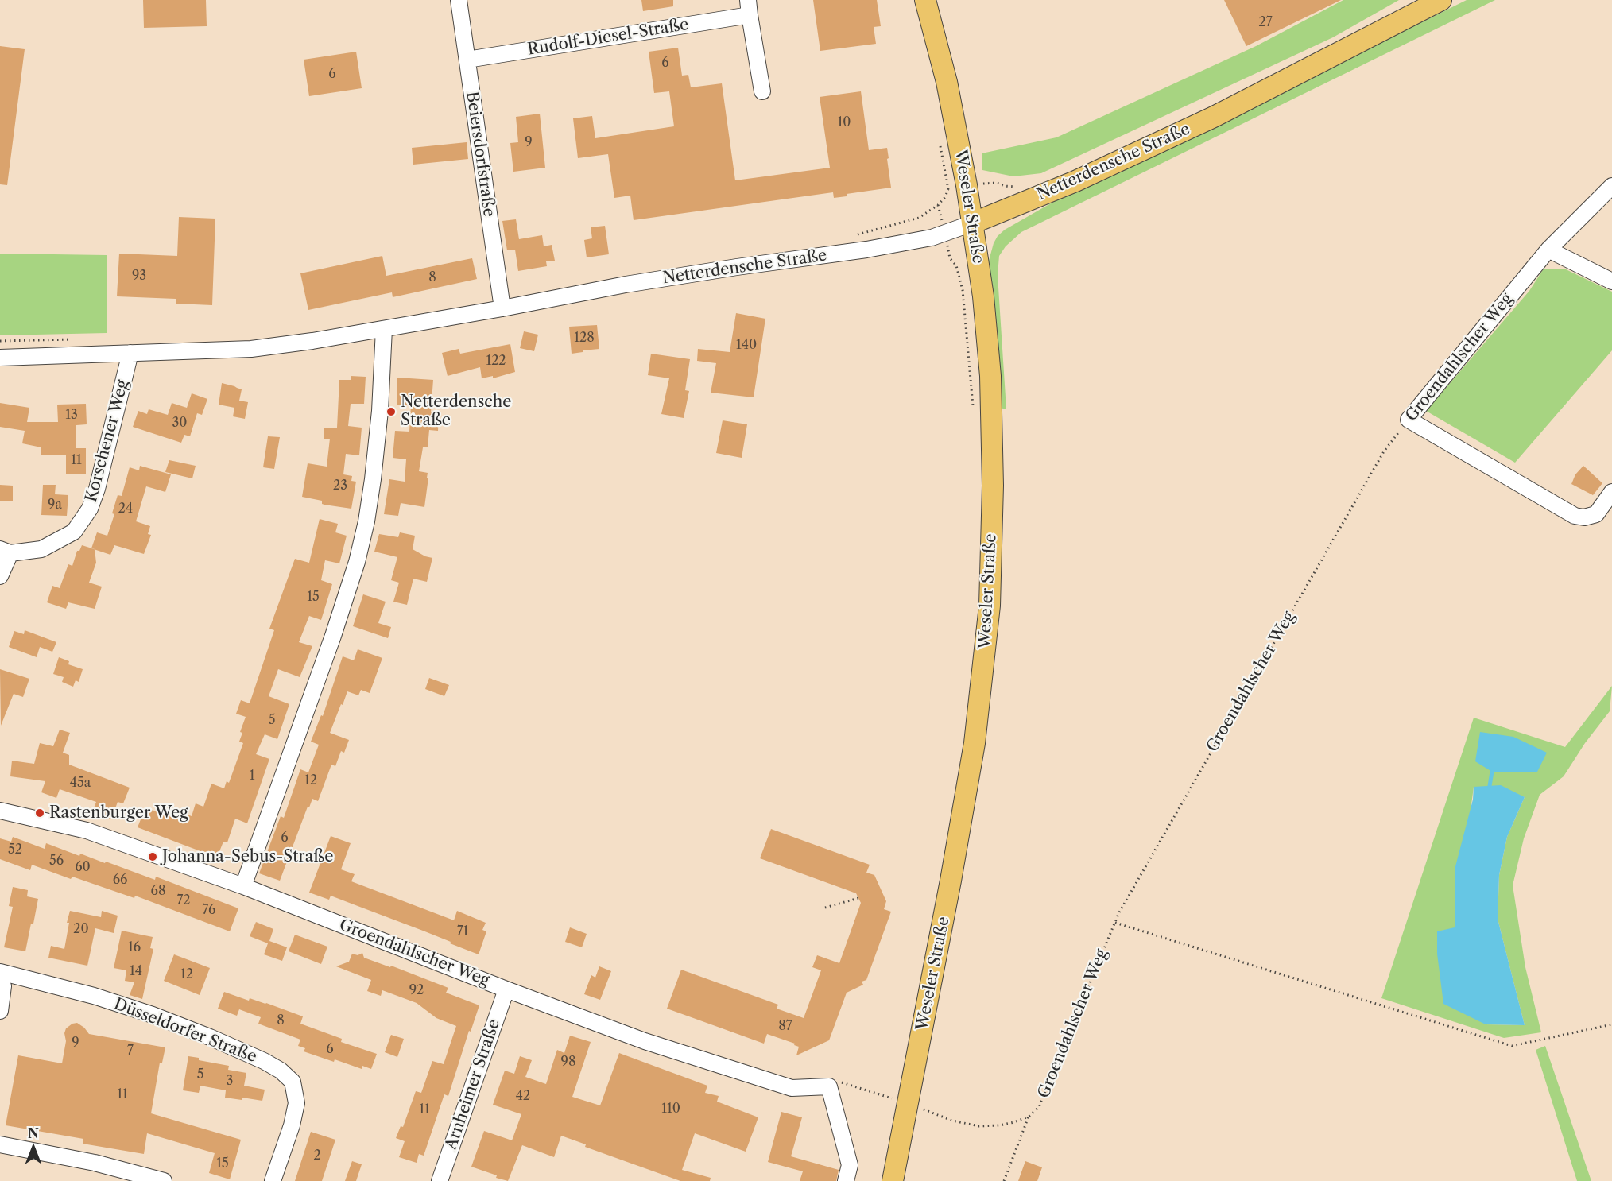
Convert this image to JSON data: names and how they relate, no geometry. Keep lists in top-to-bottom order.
{
  "streets": {
    "main road": ["Netterdensche Straße", "Weseler Straße"],
    "street": [
      "Rudolf-Diesel-Straße",
      "Beiersdorfstraße",
      "Groendahlscher Weg",
      "Korschener Weg",
      "Düsseldorfer Straße",
      "Arnheimer Straße"
    ]
  },
  "crossings": [
    ["Rudolf-Diesel-Straße", "Beiersdorfstraße"],
    ["Beiersdorfstraße", "Netterdensche Straße"],
    ["Netterdensche Straße", "Weseler Straße"],
    ["Netterdensche Straße", "Korschener Weg"],
    ["Groendahlscher Weg", "Arnheimer Straße"]
  ],
  "places": ["Netterdensche Straße", "Rastenburger Weg", "Johanna-Sebus-Straße"],
  "house_numbers": [
    "27",
    "6",
    "6",
    "10",
    "9",
    "93",
    "8",
    "128",
    "140",
    "122",
    "13",
    "30",
    "11",
    "23",
    "9a",
    "24",
    "15",
    "5",
    "1",
    "12",
    "45a",
    "6",
    "52",
    "56",
    "60",
    "66",
    "68",
    "72",
    "76",
    "20",
    "71",
    "16",
    "14",
    "12",
    "92",
    "8",
    "87",
    "9",
    "6",
    "7",
    "98",
    "5",
    "3",
    "11",
    "42",
    "110",
    "11",
    "2",
    "15"
  ],
  "north": "top"
}
